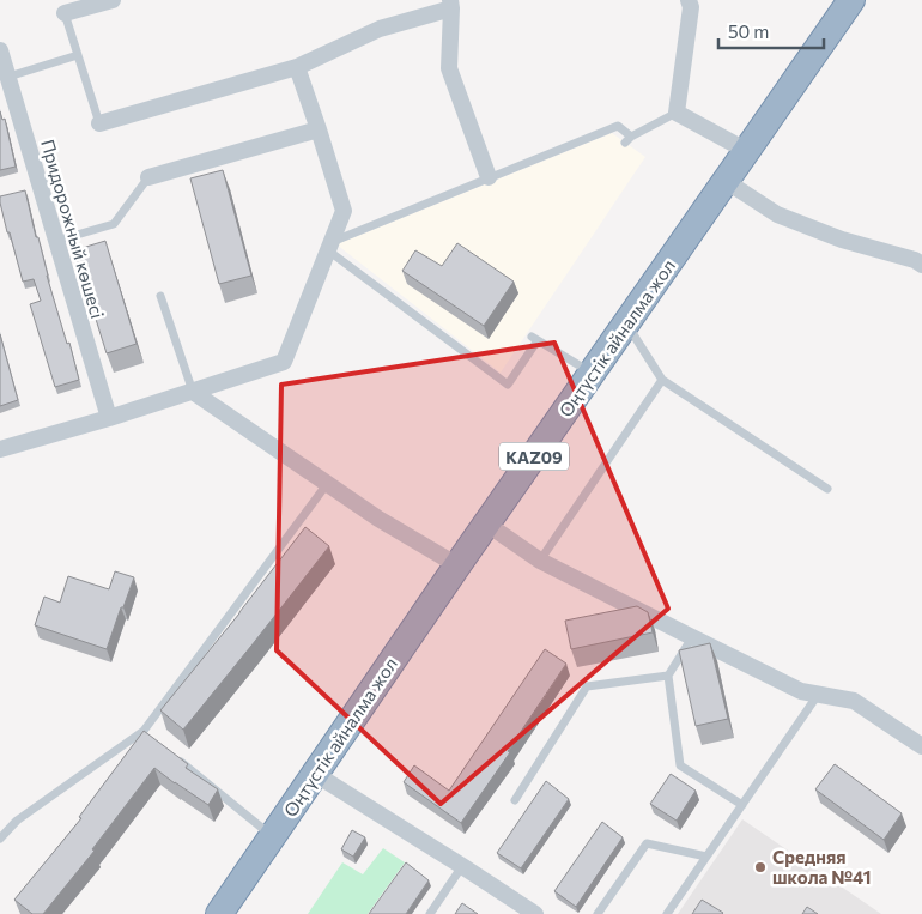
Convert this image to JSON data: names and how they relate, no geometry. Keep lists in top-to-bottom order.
{
  "streets": {
    "highway": ["Оңтүстік айналма жол", "KAZ09"],
    "street": ["Придорожный көшесі"]
  },
  "places": ["Средняя школа №41"],
  "scale_bar": "50 m"
}
